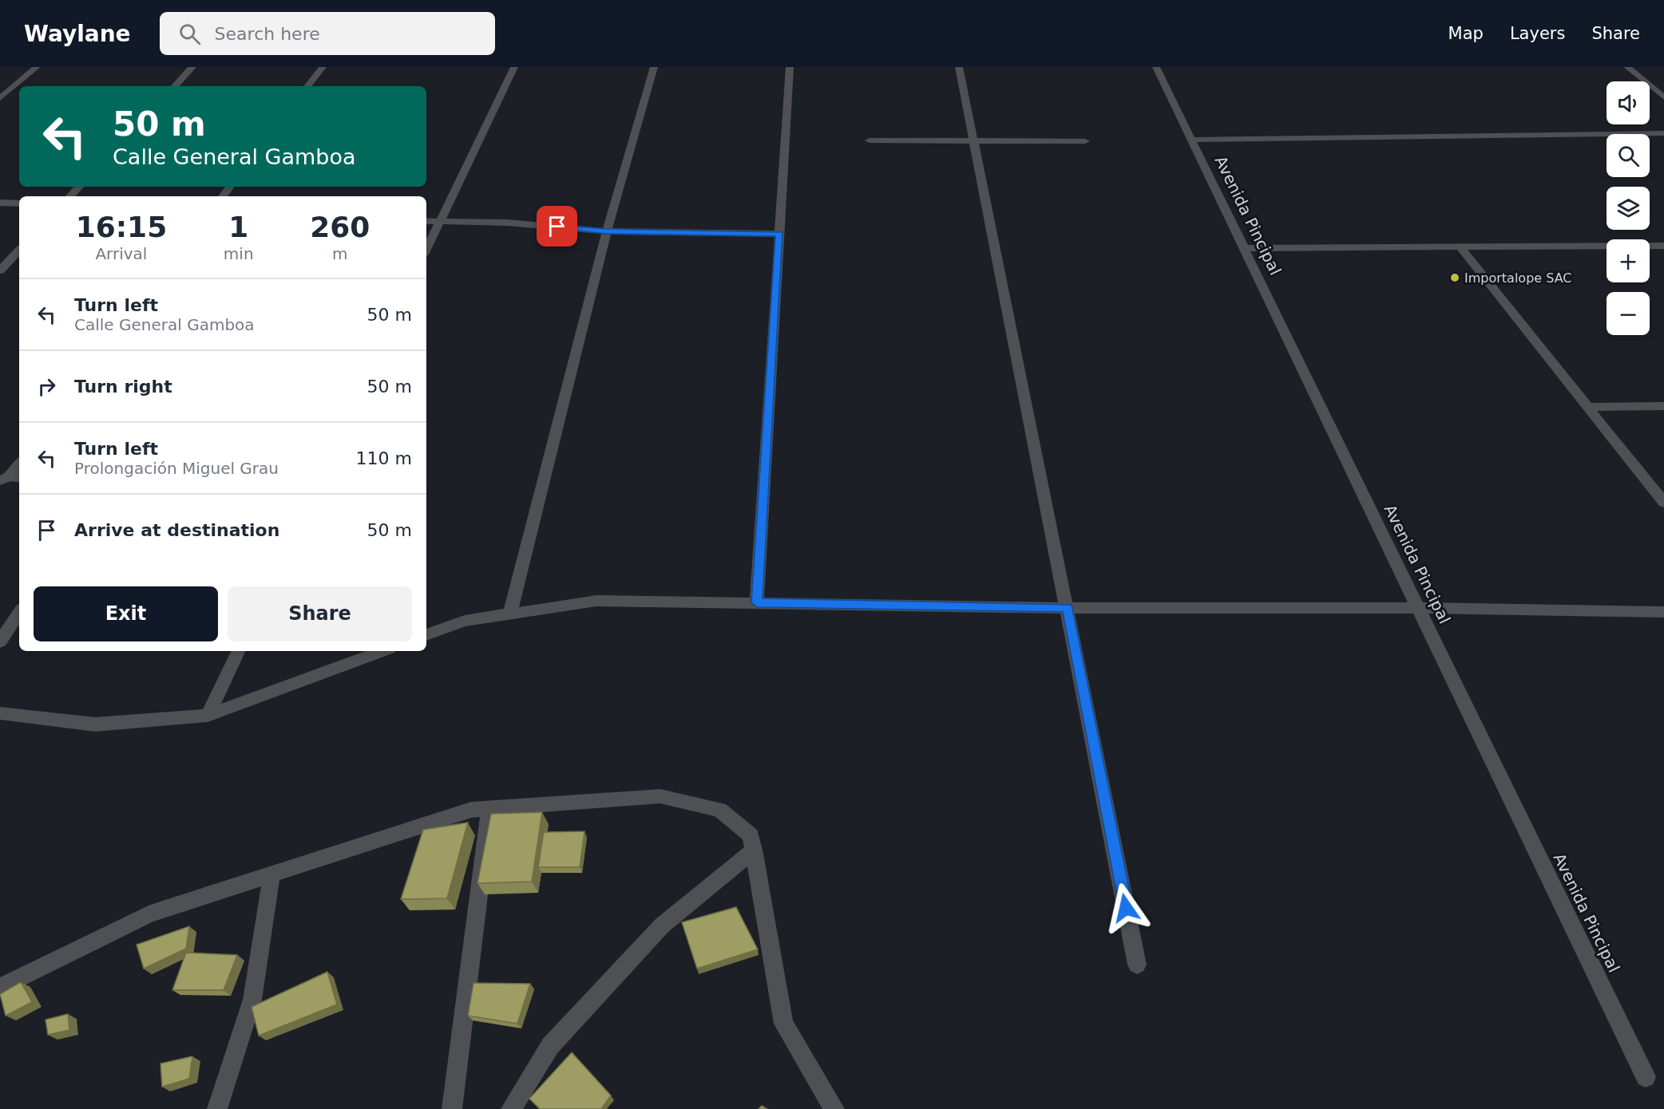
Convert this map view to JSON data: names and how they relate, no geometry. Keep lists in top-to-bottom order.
{
  "streets": {
    "street": ["Avenida Pincipal"]
  },
  "places": ["Importalope SAC"],
  "page": {
    "header": "Waylane",
    "search": "Search here",
    "nav": ["Map", "Layers", "Share"],
    "map_buttons": ["+", "−"],
    "turn": ["50 m", "Calle General Gamboa"],
    "eta": [
      "16:15",
      "Arrival",
      "1",
      "min",
      "260",
      "m"
    ],
    "list": [
      {
        "name": "Turn left",
        "note": "Calle General Gamboa",
        "value": "50 m"
      },
      {
        "name": "Turn right",
        "value": "50 m"
      },
      {
        "name": "Turn left",
        "note": "Prolongación Miguel Grau",
        "value": "110 m"
      },
      {
        "name": "Arrive at destination",
        "value": "50 m"
      }
    ],
    "buttons": ["Exit", "Share"]
  }
}
